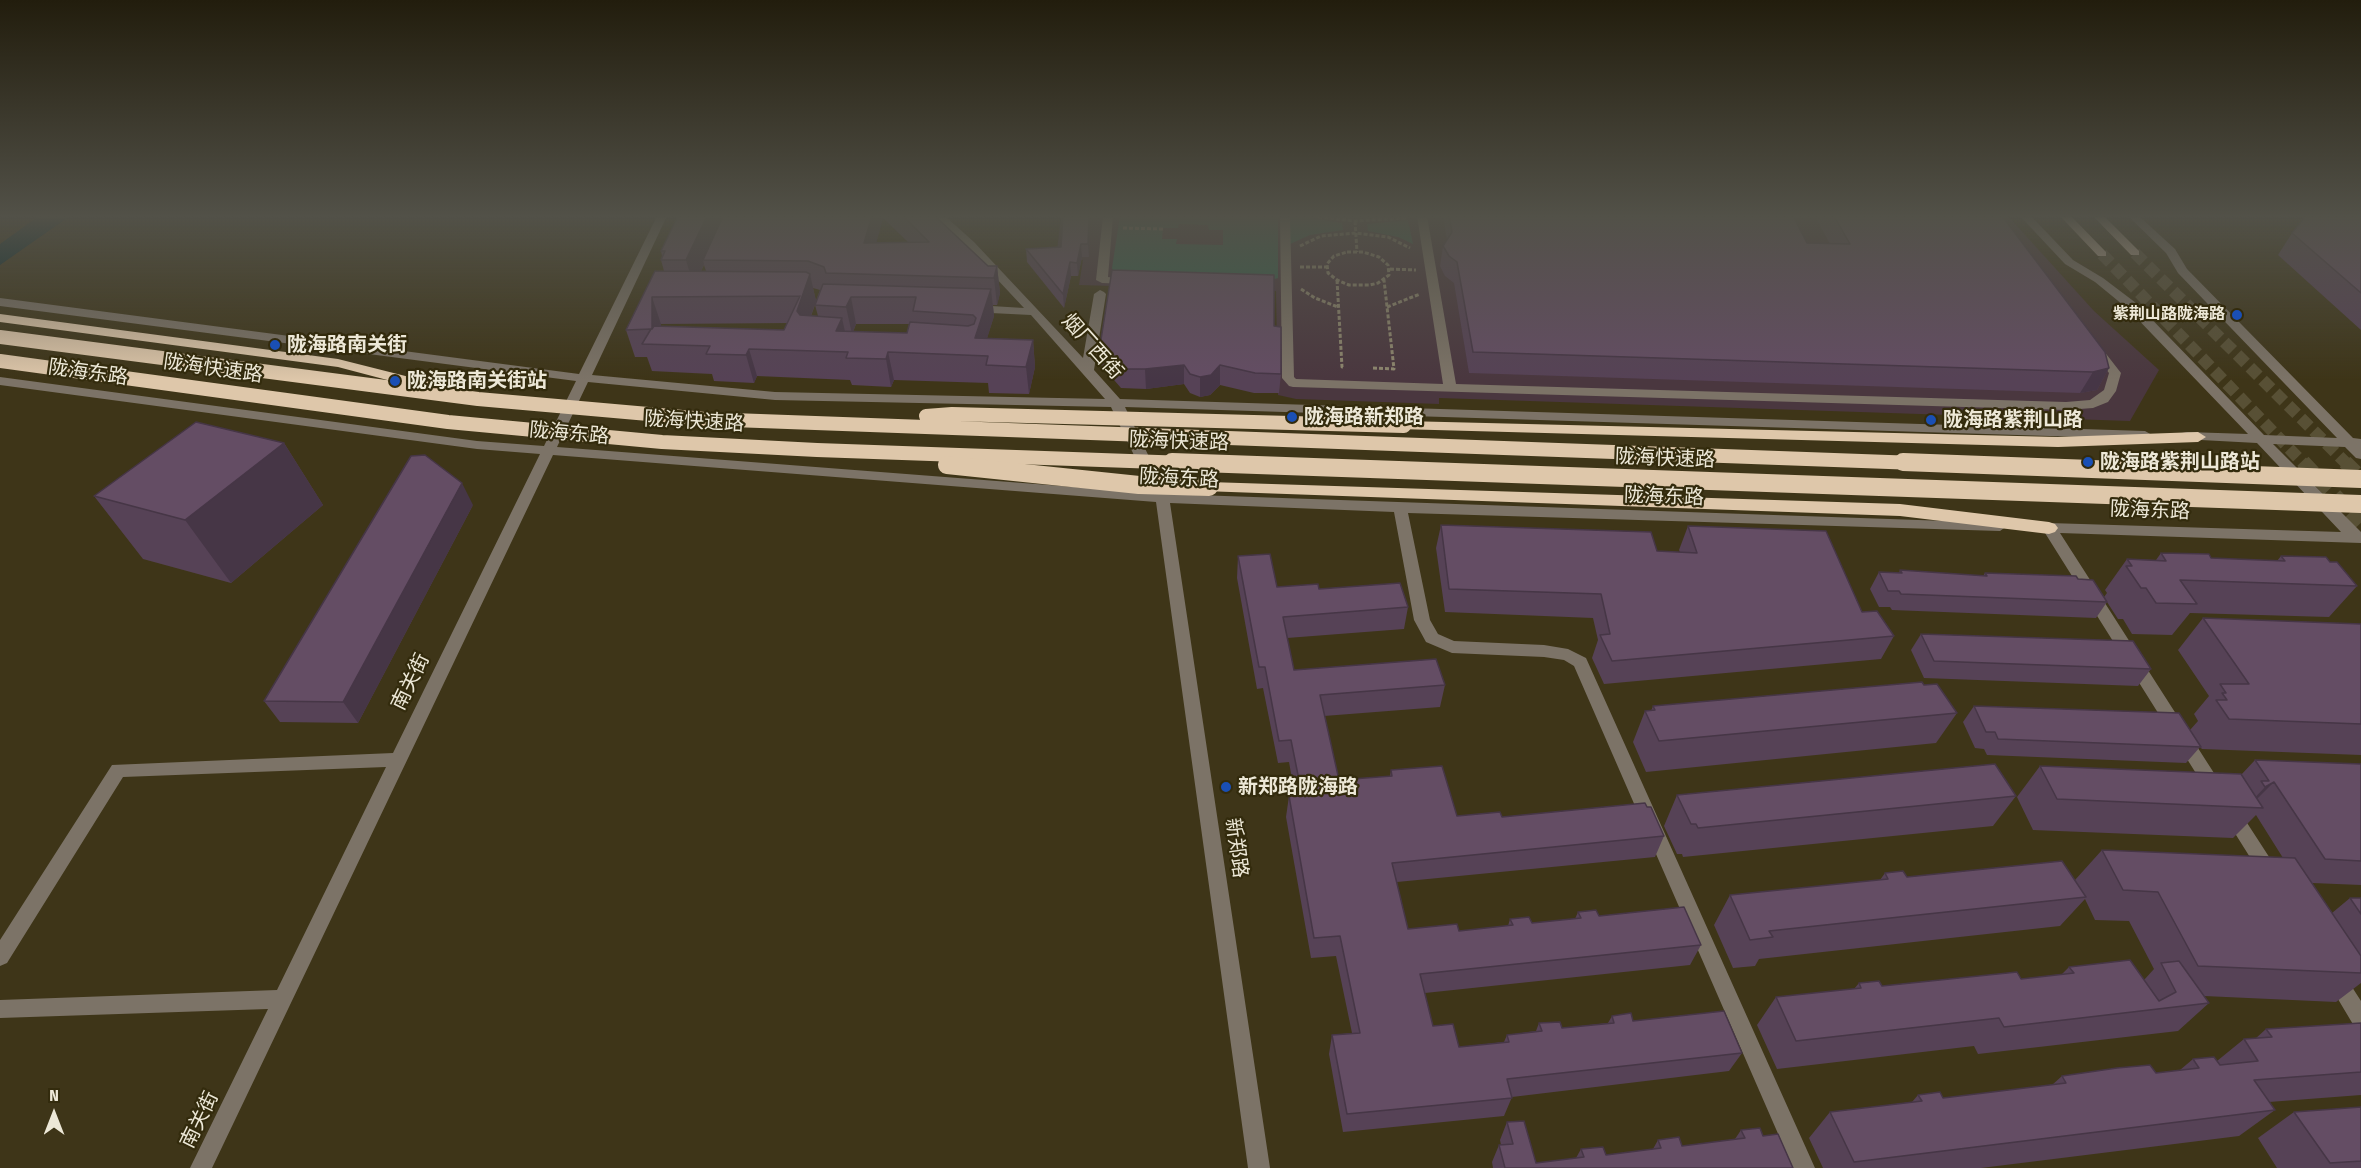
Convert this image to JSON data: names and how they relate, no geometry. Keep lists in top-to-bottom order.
{
  "streets": {
    "highway": ["陇海快速路"],
    "street": [
      "烟厂西街",
      "陇海东路",
      "南关街",
      "新郑路"
    ]
  },
  "crossings": [
    ["烟厂西街", "陇海东路"],
    ["烟厂西街", "新郑路"],
    ["陇海东路", "南关街"],
    ["陇海东路", "新郑路"]
  ],
  "places": [
    "紫荆山路陇海路",
    "陇海路南关街",
    "陇海路南关街站",
    "陇海路新郑路",
    "陇海路紫荆山路",
    "陇海路紫荆山路站",
    "新郑路陇海路"
  ],
  "north": "top"
}
